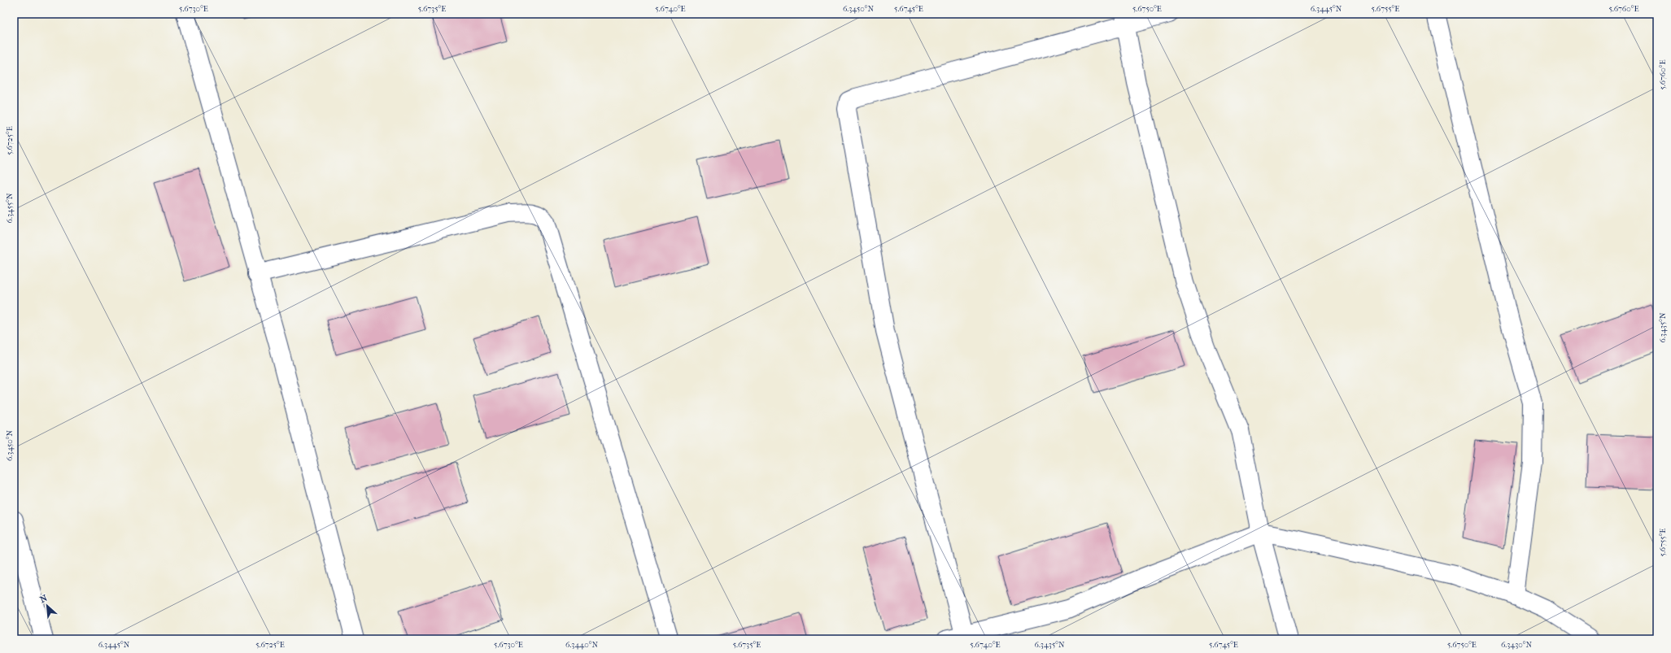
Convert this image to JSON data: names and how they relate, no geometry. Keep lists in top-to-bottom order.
{
  "north": "top left",
  "coordinates": [
    "5.6730°E",
    "5.6735°E",
    "5.6740°E",
    "6.3450°N",
    "5.6745°E",
    "5.6750°E",
    "6.3445°N",
    "5.6755°E",
    "5.6760°E",
    "5.6725°E",
    "6.3455°N",
    "6.3435°N",
    "6.3440°N",
    "6.3430°N"
  ]
}
